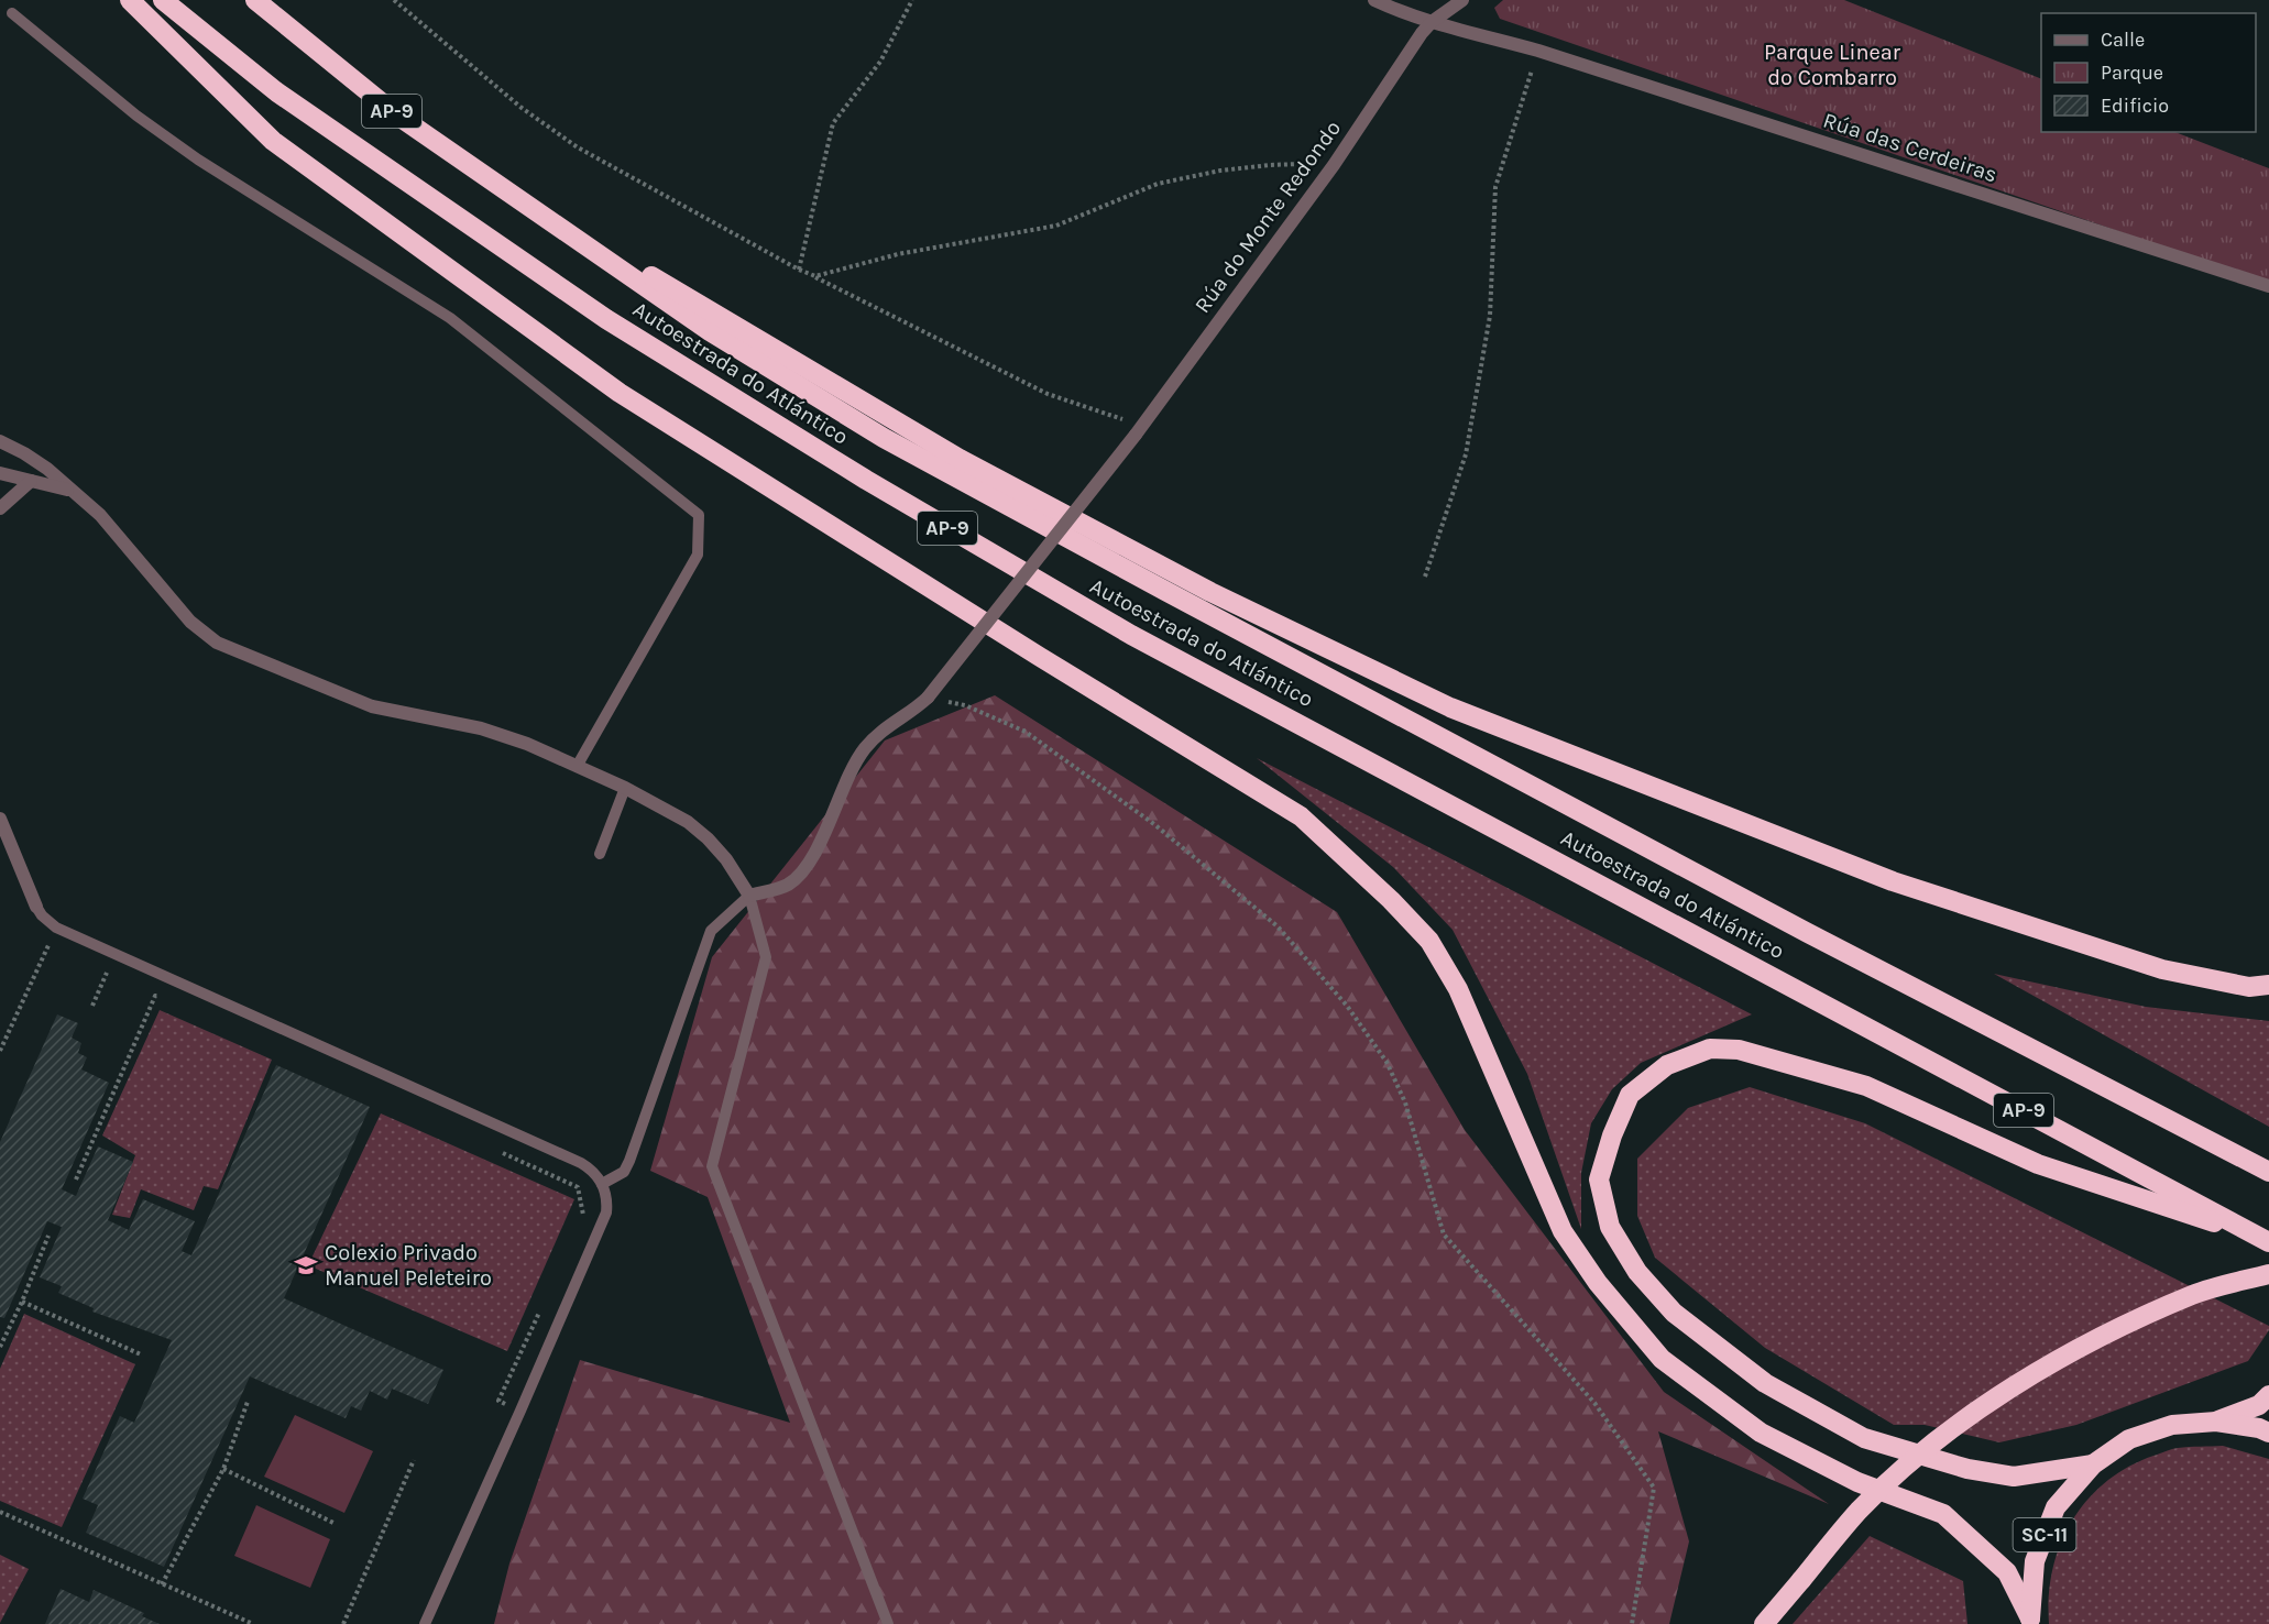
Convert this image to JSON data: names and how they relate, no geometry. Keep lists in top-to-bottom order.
{
  "streets": {
    "highway": ["AP-9", "Autoestrada do Atlántico", "SC-11"],
    "street": ["Rúa das Cerdeiras", "Rúa do Monte Redondo"]
  },
  "parks": ["Parque Linear do Combarro"],
  "places": {
    "school or university": ["Colexio Privado Manuel Peleteiro"]
  },
  "legend": ["Calle", "Parque", "Edificio"]
}
